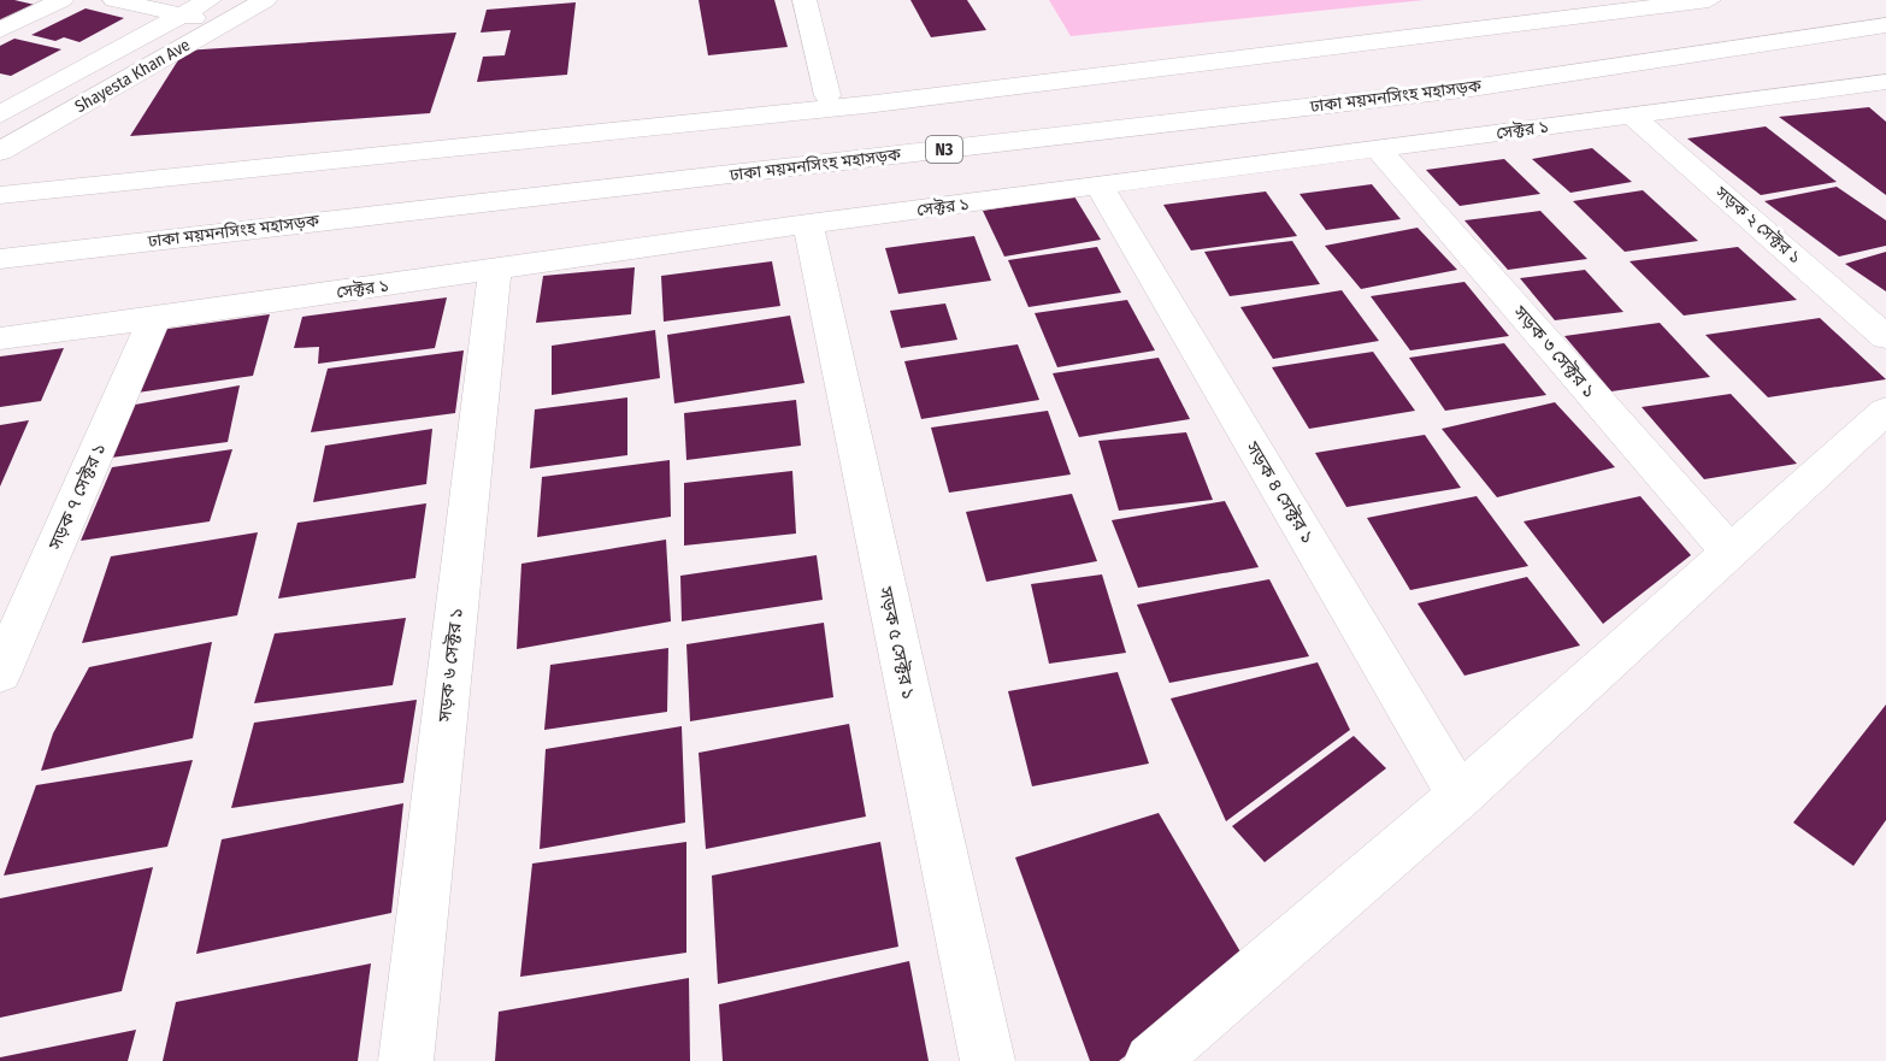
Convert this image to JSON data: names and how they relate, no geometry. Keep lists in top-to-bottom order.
{
  "streets": {
    "main road": [
      "Shayesta Khan Ave",
      "ঢাকা ময়মনসিংহ মহাসড়ক",
      "সেক্টর ১",
      "N3",
      "সড়ক ২ সেক্টর ১",
      "সড়ক ৩ সেক্টর ১",
      "সড়ক ৪ সেক্টর ১",
      "সড়ক ৭ সেক্টর ১",
      "সড়ক ৫ সেক্টর ১",
      "সড়ক ৬ সেক্টর ১"
    ]
  },
  "crossings": [
    ["সেক্টর ১", "সড়ক ২ সেক্টর ১"],
    ["সেক্টর ১", "সড়ক ৩ সেক্টর ১"],
    ["সেক্টর ১", "সড়ক ৪ সেক্টর ১"],
    ["সেক্টর ১", "সড়ক ৭ সেক্টর ১"],
    ["সেক্টর ১", "সড়ক ৫ সেক্টর ১"],
    ["সেক্টর ১", "সড়ক ৬ সেক্টর ১"]
  ]
}
